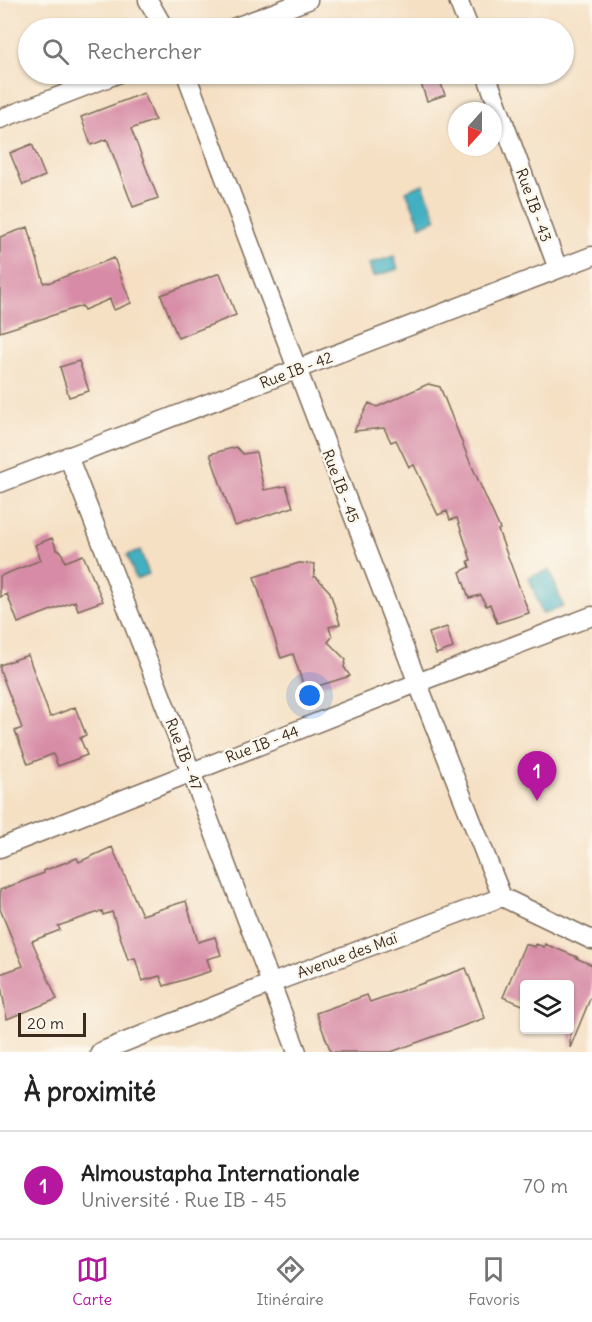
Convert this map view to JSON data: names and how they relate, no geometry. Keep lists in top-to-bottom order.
{
  "streets": {
    "street": [
      "Rue IB - 43",
      "Rue IB - 42",
      "Rue IB - 45",
      "Rue IB - 44",
      "Rue IB - 47",
      "Avenue des Maï"
    ]
  },
  "crossings": [
    ["Rue IB - 43", "Rue IB - 42"],
    ["Rue IB - 42", "Rue IB - 45"],
    ["Rue IB - 42", "Rue IB - 47"],
    ["Rue IB - 45", "Rue IB - 44"],
    ["Rue IB - 45", "Avenue des Maï"],
    ["Rue IB - 44", "Rue IB - 47"],
    ["Rue IB - 47", "Avenue des Maï"]
  ],
  "scale_bar": "20 m",
  "north": "bottom",
  "page": {
    "search": "Rechercher",
    "pins": "1",
    "scale": "20 m",
    "heading": "À proximité",
    "list": [
      {
        "mark": "1",
        "name": "Almoustapha Internationale",
        "note": "Université · Rue IB - 45",
        "value": "70 m"
      }
    ],
    "nav": ["Carte", "Itinéraire", "Favoris"]
  }
}
